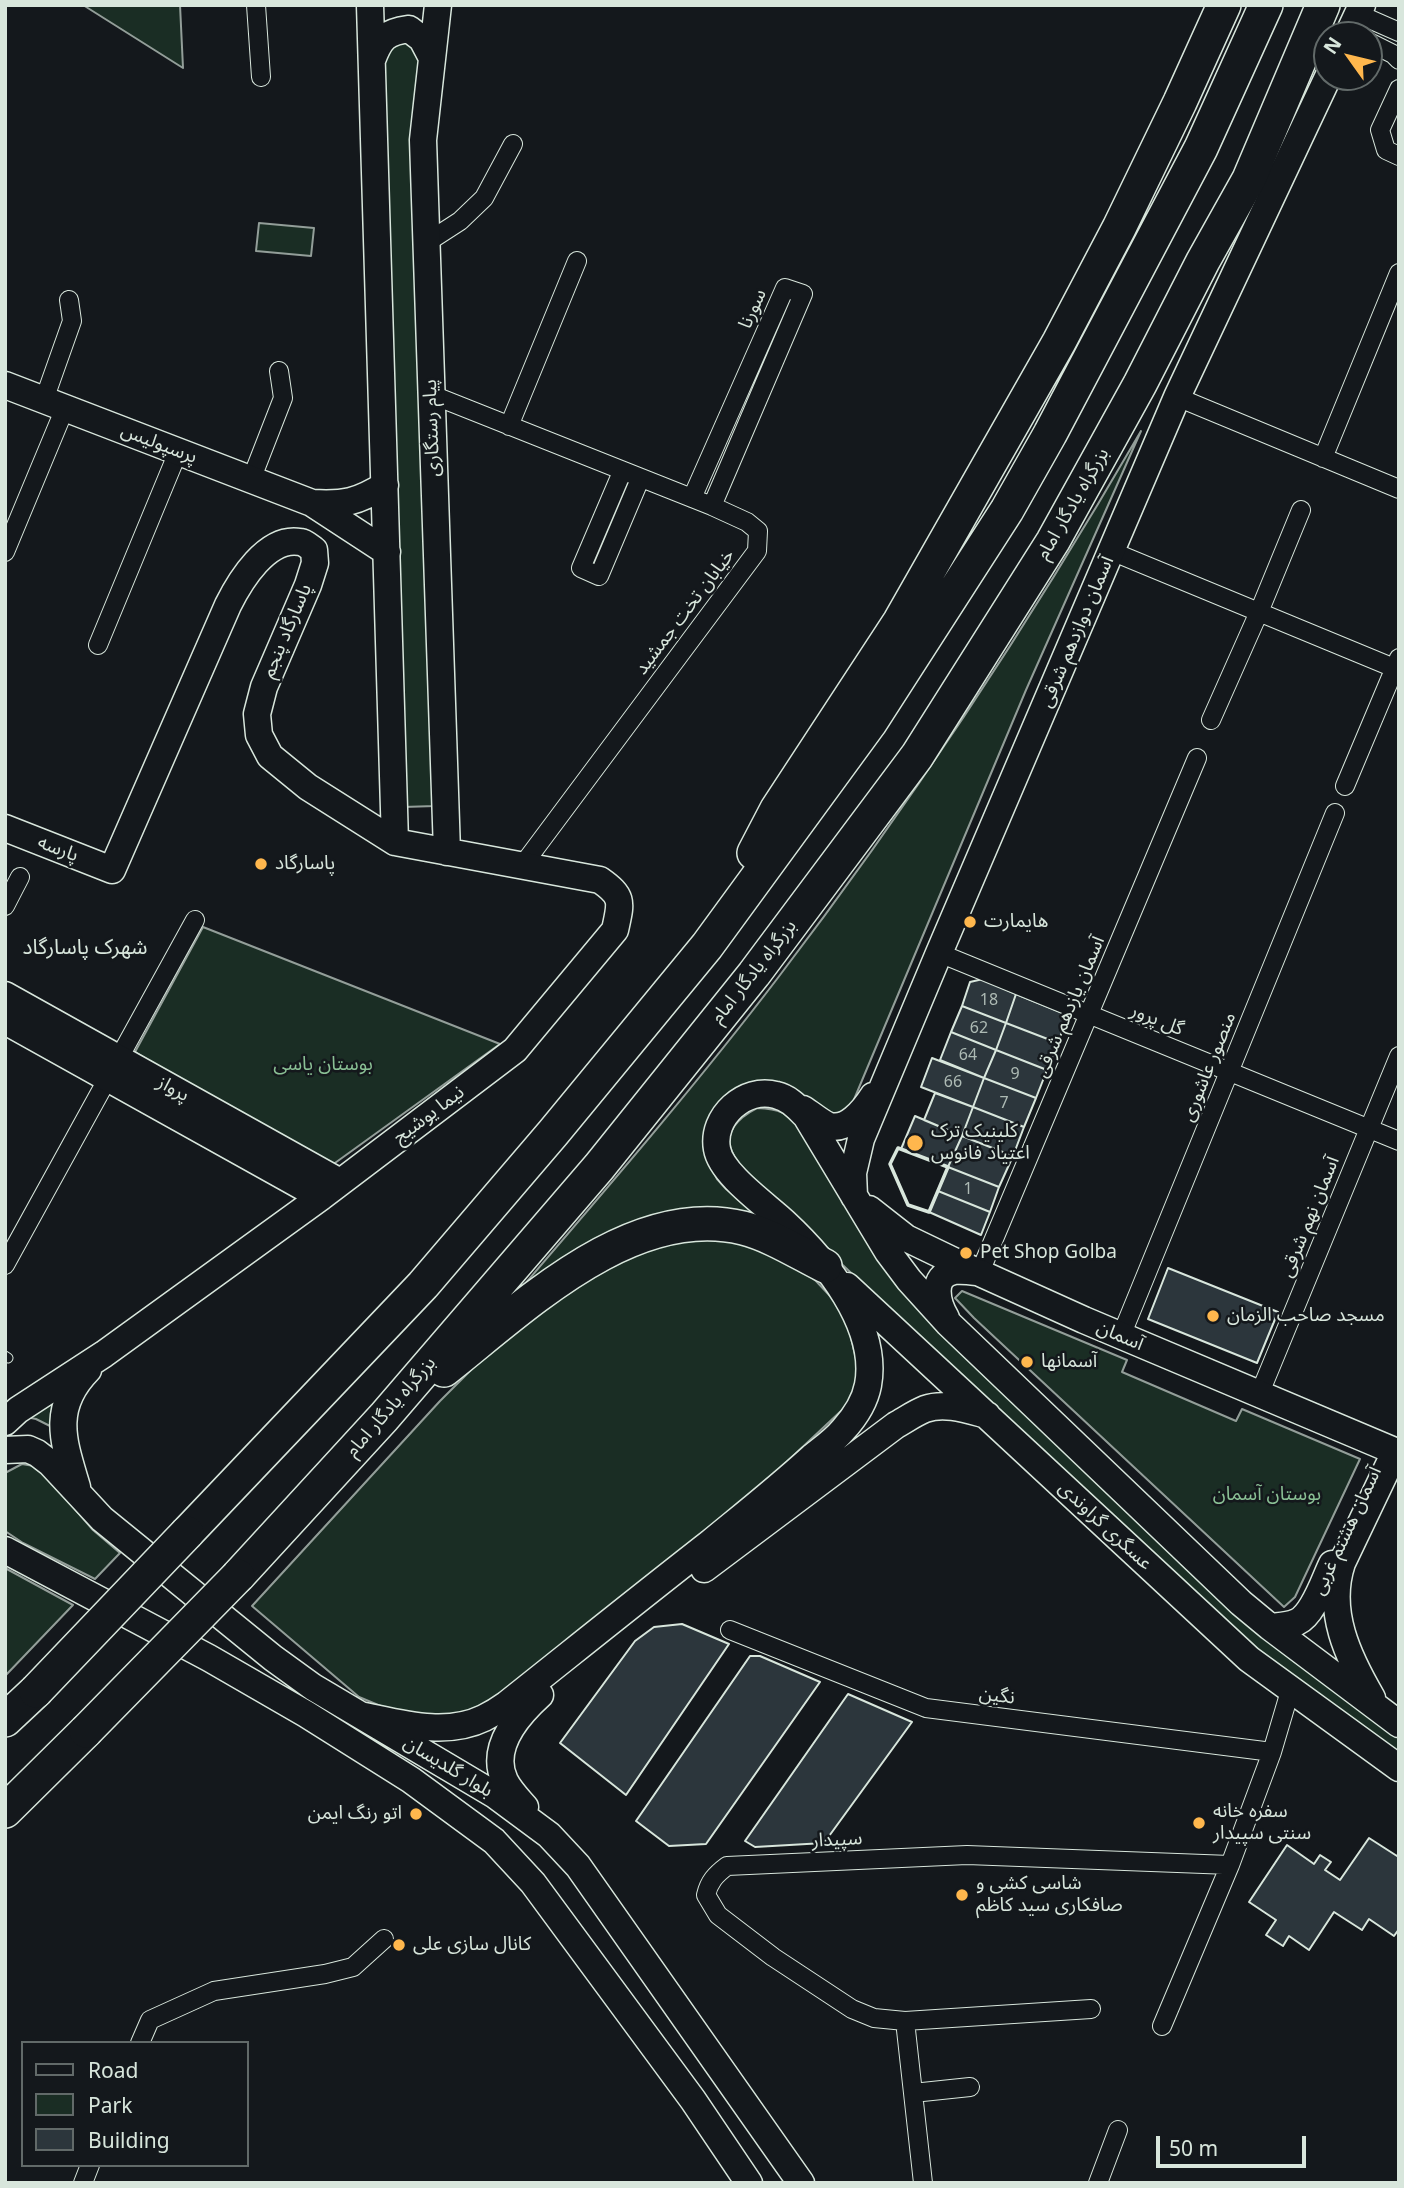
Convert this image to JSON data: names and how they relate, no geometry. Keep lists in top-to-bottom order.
{
  "streets": {
    "highway": ["بزرگراه یادگار امام"],
    "street": [
      "سورنا",
      "پیام رستگاری",
      "پرسپولیس",
      "خیابان تخت جمشید",
      "پاسارگاد پنجم",
      "آسمان دوازدهم شرقی",
      "پارسه",
      "آسمان یازدهم شرقی",
      "گل پرور",
      "منصور عاشوری",
      "پرواز",
      "نیما یوشیج",
      "آسمان نهم شرقی",
      "آسمان",
      "عسگری گراوندی",
      "آسمان هشتم غربی",
      "نگین",
      "بلوار گلدیسان",
      "سپیدار"
    ]
  },
  "crossings": [
    ["سورنا", "خیابان تخت جمشید"],
    ["پیام رستگاری", "خیابان تخت جمشید"],
    ["خیابان تخت جمشید", "نیما یوشیج"],
    ["پاسارگاد پنجم", "پارسه"],
    ["آسمان دوازدهم شرقی", "گل پرور"],
    ["آسمان دوازدهم شرقی", "آسمان"],
    ["آسمان دوازدهم شرقی", "عسگری گراوندی"],
    ["آسمان یازدهم شرقی", "گل پرور"],
    ["آسمان یازدهم شرقی", "آسمان"],
    ["گل پرور", "منصور عاشوری"],
    ["گل پرور", "آسمان نهم شرقی"],
    ["منصور عاشوری", "آسمان"],
    ["پرواز", "نیما یوشیج"],
    ["آسمان نهم شرقی", "آسمان"],
    ["آسمان", "عسگری گراوندی"],
    ["آسمان", "آسمان هشتم غربی"],
    ["عسگری گراوندی", "آسمان هشتم غربی"]
  ],
  "districts": ["شهرک پاسارگاد"],
  "parks": ["بوستان یاسی", "بوستان آسمان"],
  "places": [
    "پاسارگاد",
    "هایمارت",
    "کلینیک ترک اعتیاد فانوس",
    "Pet Shop Golba",
    "مسجد صاحب الزمان",
    "آسمانها",
    "اتو رنگ ایمن",
    "سفره خانه سنتی سپیدار",
    "شاسی کشی و صافکاری سید کاظم",
    "کانال سازی علی"
  ],
  "house_numbers": [
    "18",
    "62",
    "64",
    "9",
    "66",
    "7",
    "1"
  ],
  "legend": ["Road", "Park", "Building"],
  "scale_bar": "50 m",
  "north": "top left"
}
